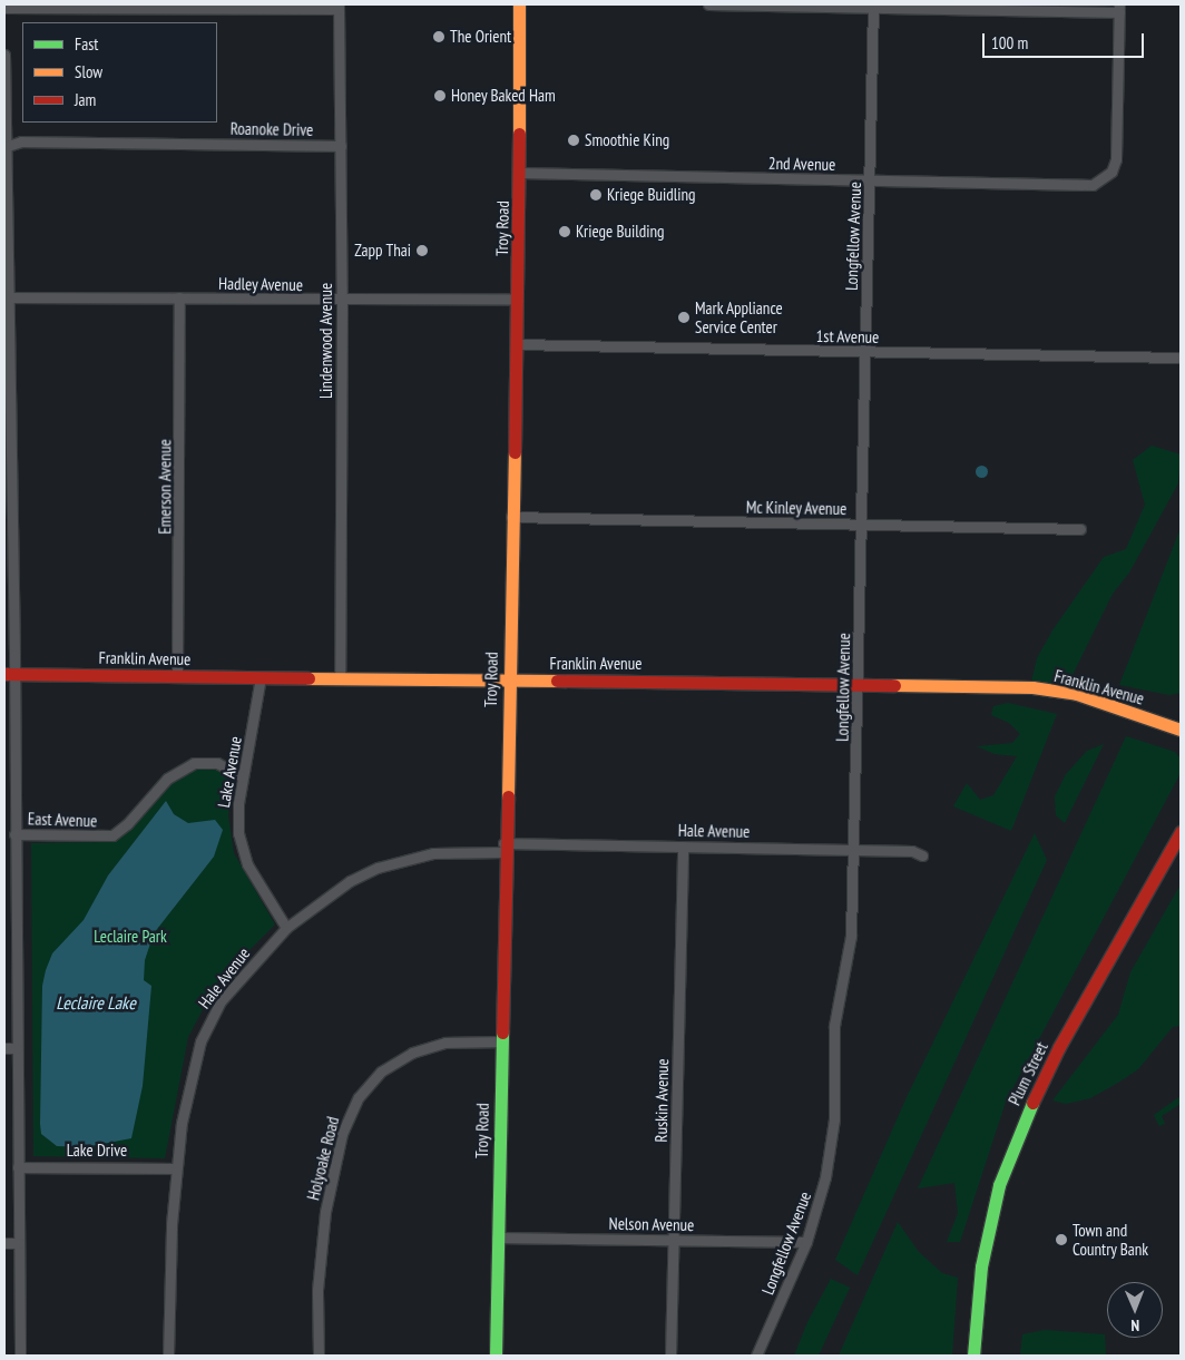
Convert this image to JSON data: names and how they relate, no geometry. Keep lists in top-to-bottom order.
{
  "streets": {
    "main road": ["Troy Road", "Franklin Avenue", "Plum Street"],
    "street": [
      "Roanoke Drive",
      "2nd Avenue",
      "Longfellow Avenue",
      "Hadley Avenue",
      "1st Avenue",
      "Lindenwood Avenue",
      "Emerson Avenue",
      "Mc Kinley Avenue",
      "Lake Avenue",
      "East Avenue",
      "Hale Avenue",
      "Ruskin Avenue",
      "Lake Drive",
      "Holyoake Road",
      "Nelson Avenue"
    ]
  },
  "crossings": [
    ["Roanoke Drive", "Lindenwood Avenue"],
    ["2nd Avenue", "Troy Road"],
    ["2nd Avenue", "Longfellow Avenue"],
    ["Troy Road", "Hadley Avenue"],
    ["Troy Road", "1st Avenue"],
    ["Troy Road", "Mc Kinley Avenue"],
    ["Troy Road", "Franklin Avenue"],
    ["Troy Road", "Hale Avenue"],
    ["Troy Road", "Holyoake Road"],
    ["Troy Road", "Nelson Avenue"],
    ["Longfellow Avenue", "1st Avenue"],
    ["Longfellow Avenue", "Mc Kinley Avenue"],
    ["Longfellow Avenue", "Franklin Avenue"],
    ["Longfellow Avenue", "Hale Avenue"],
    ["Longfellow Avenue", "Nelson Avenue"],
    ["Hadley Avenue", "Lindenwood Avenue"],
    ["Hadley Avenue", "Emerson Avenue"],
    ["Lindenwood Avenue", "Franklin Avenue"],
    ["Emerson Avenue", "Franklin Avenue"],
    ["Franklin Avenue", "Lake Avenue"],
    ["Lake Avenue", "East Avenue"],
    ["Lake Avenue", "Hale Avenue"],
    ["Hale Avenue", "Ruskin Avenue"],
    ["Hale Avenue", "Lake Drive"],
    ["Ruskin Avenue", "Nelson Avenue"]
  ],
  "water": ["Leclaire Lake"],
  "parks": ["Leclaire Park"],
  "places": [
    "The Orient",
    "Honey Baked Ham",
    "Smoothie King",
    "Kriege Buidling",
    "Kriege Building",
    "Zapp Thai",
    "Mark Appliance Service Center",
    "Town and Country Bank"
  ],
  "legend": ["Fast", "Slow", "Jam"],
  "scale_bar": "100 m",
  "north": "bottom"
}
